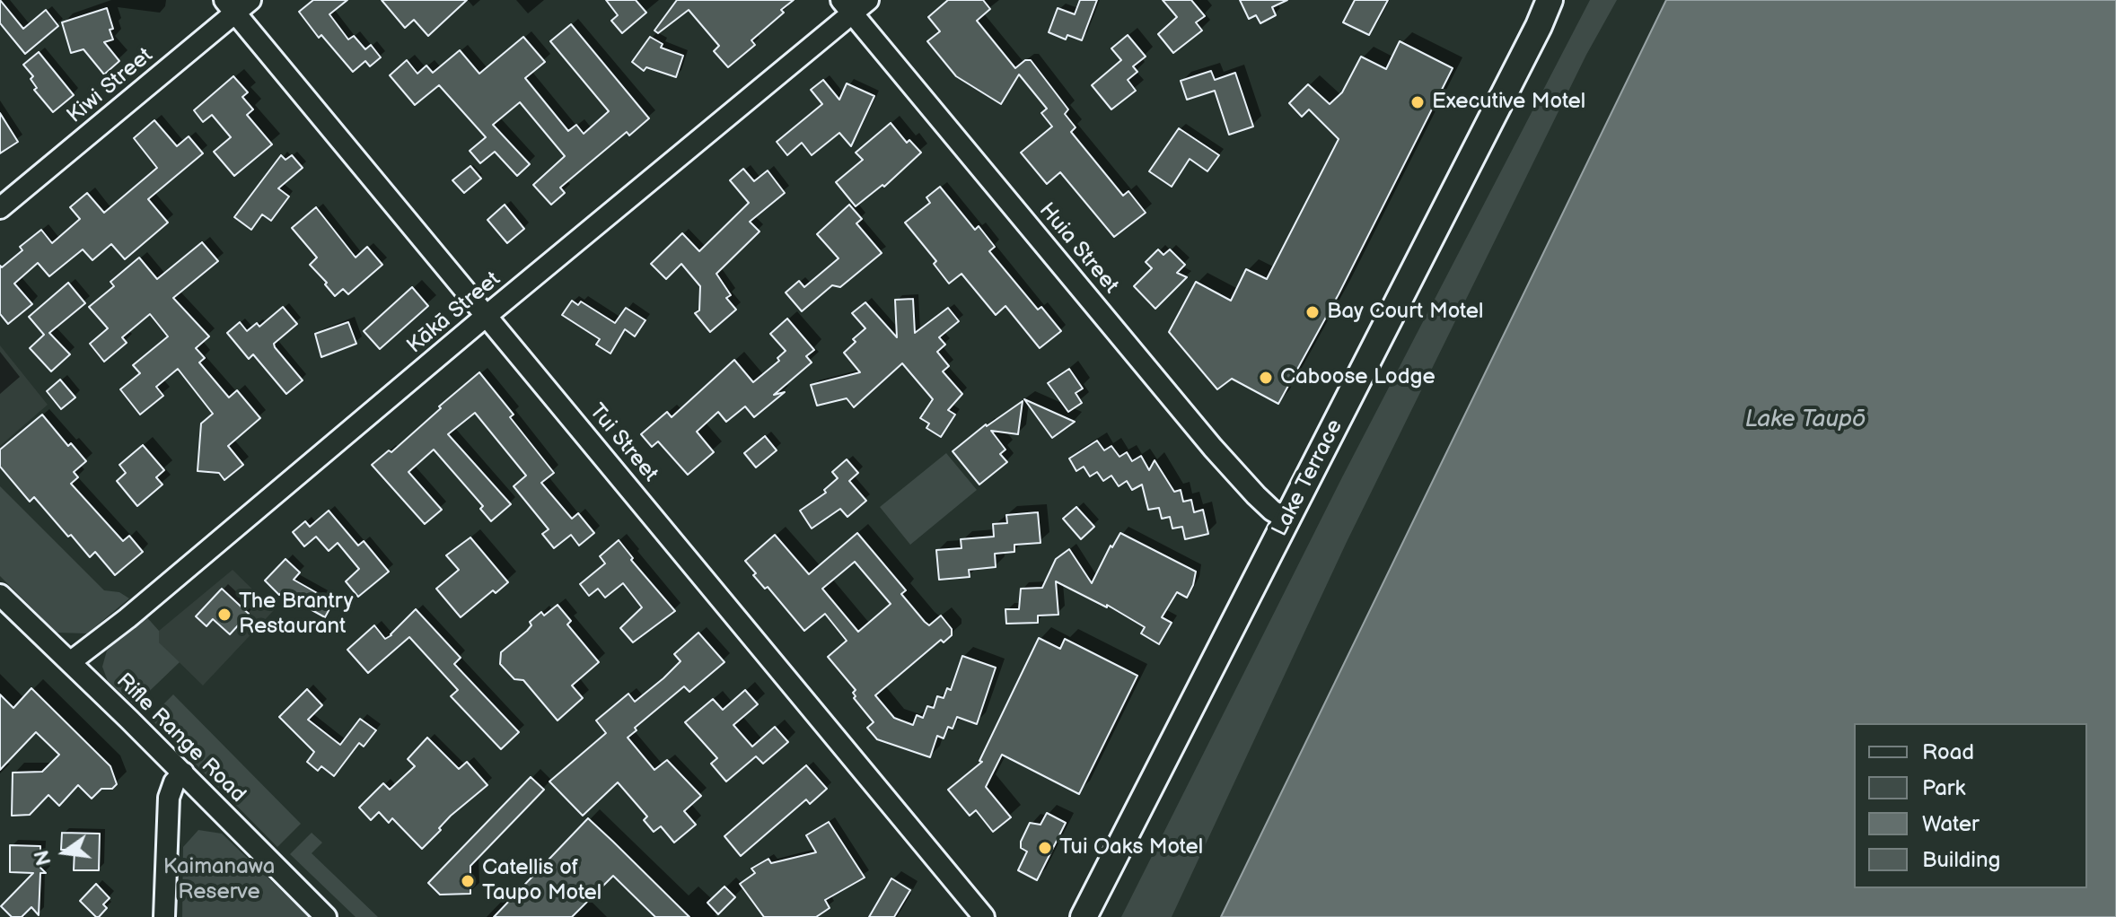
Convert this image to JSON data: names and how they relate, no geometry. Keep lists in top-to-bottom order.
{
  "streets": {
    "main road": ["Lake Terrace"],
    "street": [
      "Kiwi Street",
      "Huia Street",
      "Kākā Street",
      "Tui Street",
      "Rifle Range Road"
    ]
  },
  "crossings": [
    ["Kiwi Street", "Tui Street"],
    ["Huia Street", "Kākā Street"],
    ["Huia Street", "Lake Terrace"],
    ["Kākā Street", "Tui Street"],
    ["Kākā Street", "Rifle Range Road"]
  ],
  "water": ["Lake Taupō"],
  "parks": ["Kaimanawa Reserve"],
  "places": [
    "Executive Motel",
    "Bay Court Motel",
    "Caboose Lodge",
    "The Brantry Restaurant",
    "Tui Oaks Motel",
    "Catellis of Taupo Motel"
  ],
  "legend": [
    "Road",
    "Park",
    "Water",
    "Building"
  ],
  "north": "left"
}
